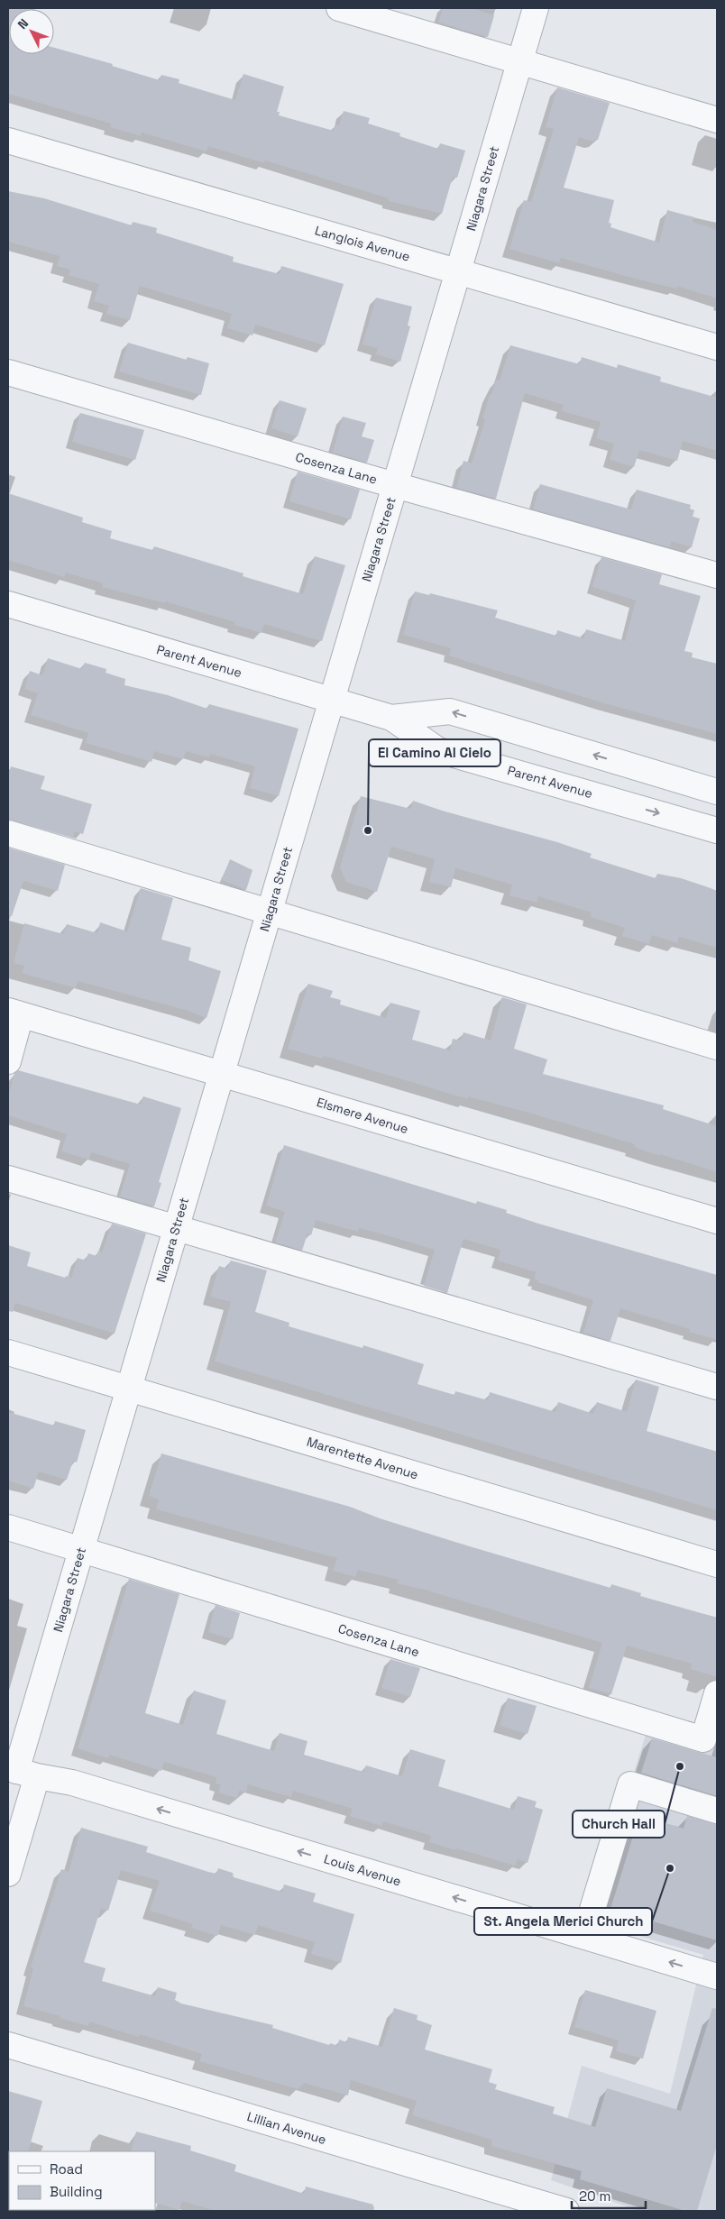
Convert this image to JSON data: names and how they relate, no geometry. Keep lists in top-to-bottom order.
{
  "streets": {
    "street": [
      "Niagara Street",
      "Langlois Avenue",
      "Cosenza Lane",
      "Parent Avenue",
      "Elsmere Avenue",
      "Marentette Avenue",
      "Louis Avenue",
      "Lillian Avenue"
    ]
  },
  "crossings": [
    ["Niagara Street", "Langlois Avenue"],
    ["Niagara Street", "Cosenza Lane"],
    ["Niagara Street", "Parent Avenue"],
    ["Niagara Street", "Elsmere Avenue"],
    ["Niagara Street", "Marentette Avenue"],
    ["Niagara Street", "Louis Avenue"]
  ],
  "one_way": ["Louis Avenue"],
  "places": ["El Camino Al Cielo", "Church Hall", "St. Angela Merici Church"],
  "legend": ["Road", "Building"],
  "scale_bar": "20 m",
  "north": "top left"
}
